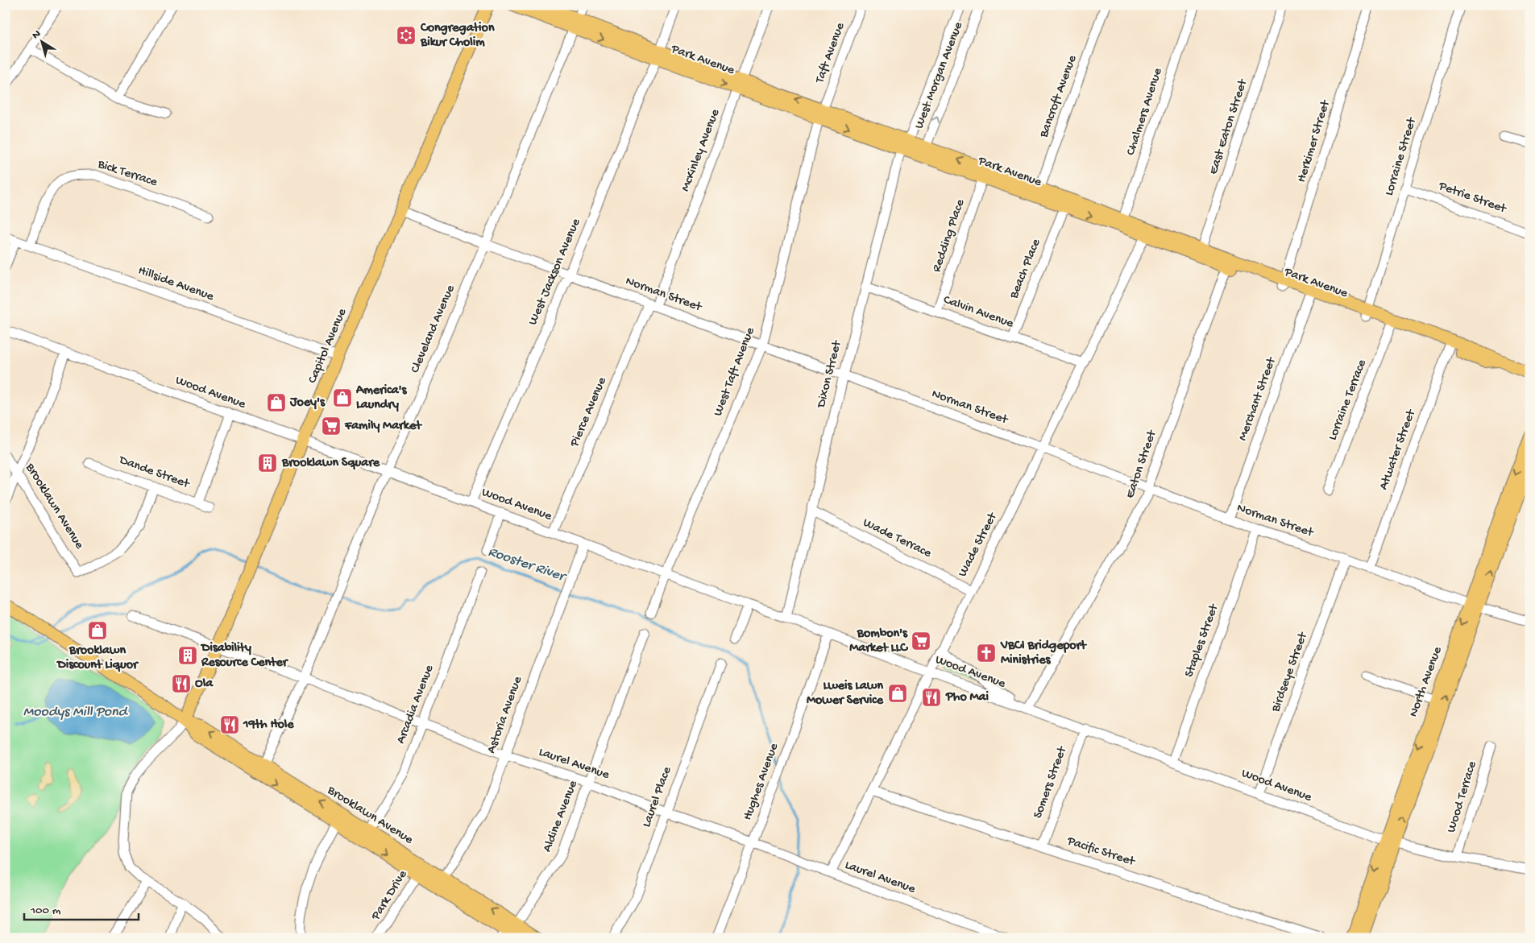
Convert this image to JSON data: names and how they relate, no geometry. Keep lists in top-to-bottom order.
{
  "streets": {
    "main road": [
      "Park Avenue",
      "Capitol Avenue",
      "Brooklawn Avenue",
      "North Avenue"
    ],
    "street": [
      "Taft Avenue",
      "West Morgan Avenue",
      "Bancroft Avenue",
      "Chalmers Avenue",
      "East Eaton Street",
      "Herkimer Street",
      "McKinley Avenue",
      "Lorraine Street",
      "Bick Terrace",
      "Petrie Street",
      "Redding Place",
      "Beach Place",
      "West Jackson Avenue",
      "Hillside Avenue",
      "Norman Street",
      "Calvin Avenue",
      "Cleveland Avenue",
      "West Taft Avenue",
      "Dixon Street",
      "Wood Avenue",
      "Merchant Street",
      "Lorraine Terrace",
      "Pierce Avenue",
      "Atwater Street",
      "Eaton Street",
      "Dande Street",
      "Wade Terrace",
      "Wade Street",
      "Staples Street",
      "Birdseye Street",
      "Arcadia Avenue",
      "Astoria Avenue",
      "Laurel Avenue",
      "Hughes Avenue",
      "Somers Street",
      "Laurel Place",
      "Wood Terrace",
      "Aldine Avenue",
      "Pacific Street",
      "Park Drive"
    ]
  },
  "crossings": [
    ["Taft Avenue", "Park Avenue"],
    ["Taft Avenue", "West Taft Avenue"],
    ["Park Avenue", "West Morgan Avenue"],
    ["Park Avenue", "Bancroft Avenue"],
    ["Park Avenue", "Chalmers Avenue"],
    ["Park Avenue", "East Eaton Street"],
    ["Park Avenue", "Herkimer Street"],
    ["Park Avenue", "McKinley Avenue"],
    ["Park Avenue", "Lorraine Street"],
    ["Park Avenue", "Redding Place"],
    ["Park Avenue", "Beach Place"],
    ["Park Avenue", "West Jackson Avenue"],
    ["Park Avenue", "Cleveland Avenue"],
    ["Park Avenue", "West Taft Avenue"],
    ["Park Avenue", "Dixon Street"],
    ["Park Avenue", "Merchant Street"],
    ["Park Avenue", "Lorraine Terrace"],
    ["Park Avenue", "Atwater Street"],
    ["Park Avenue", "Eaton Street"],
    ["Park Avenue", "Wade Street"],
    ["West Morgan Avenue", "Dixon Street"],
    ["McKinley Avenue", "Norman Street"],
    ["McKinley Avenue", "Pierce Avenue"],
    ["Lorraine Street", "Petrie Street"],
    ["Bick Terrace", "Hillside Avenue"],
    ["Redding Place", "Calvin Avenue"],
    ["Beach Place", "Calvin Avenue"],
    ["West Jackson Avenue", "Norman Street"],
    ["West Jackson Avenue", "Wood Avenue"],
    ["Hillside Avenue", "Capitol Avenue"],
    ["Norman Street", "Cleveland Avenue"],
    ["Norman Street", "Capitol Avenue"],
    ["Norman Street", "West Taft Avenue"],
    ["Norman Street", "Dixon Street"],
    ["Norman Street", "Merchant Street"],
    ["Norman Street", "Pierce Avenue"],
    ["Norman Street", "Atwater Street"],
    ["Norman Street", "Eaton Street"],
    ["Norman Street", "Wade Street"],
    ["Norman Street", "Staples Street"],
    ["Norman Street", "Birdseye Street"],
    ["Norman Street", "North Avenue"],
    ["Calvin Avenue", "Dixon Street"],
    ["Calvin Avenue", "Wade Street"],
    ["Cleveland Avenue", "Wood Avenue"],
    ["Cleveland Avenue", "Brooklawn Avenue"],
    ["Cleveland Avenue", "Laurel Avenue"],
    ["Capitol Avenue", "Wood Avenue"],
    ["Capitol Avenue", "Brooklawn Avenue"],
    ["Capitol Avenue", "Laurel Avenue"],
    ["West Taft Avenue", "Wood Avenue"],
    ["Dixon Street", "Wood Avenue"],
    ["Dixon Street", "Wade Terrace"],
    ["Wood Avenue", "Pierce Avenue"],
    ["Wood Avenue", "Eaton Street"],
    ["Wood Avenue", "Wade Street"],
    ["Wood Avenue", "Staples Street"],
    ["Wood Avenue", "Birdseye Street"],
    ["Wood Avenue", "North Avenue"],
    ["Wood Avenue", "Astoria Avenue"],
    ["Wood Avenue", "Hughes Avenue"],
    ["Wood Avenue", "Somers Street"],
    ["Wood Avenue", "Wood Terrace"],
    ["Dande Street", "Brooklawn Avenue"],
    ["Brooklawn Avenue", "Arcadia Avenue"],
    ["Brooklawn Avenue", "Astoria Avenue"],
    ["Brooklawn Avenue", "Aldine Avenue"],
    ["Brooklawn Avenue", "Park Drive"],
    ["Wade Terrace", "Wade Street"],
    ["Wade Street", "Laurel Avenue"],
    ["Wade Street", "Pacific Street"],
    ["Arcadia Avenue", "Laurel Avenue"],
    ["Astoria Avenue", "Laurel Avenue"],
    ["Laurel Avenue", "Hughes Avenue"],
    ["Laurel Avenue", "Laurel Place"],
    ["Laurel Avenue", "Aldine Avenue"],
    ["Somers Street", "Pacific Street"]
  ],
  "water": ["Rooster River", "Moodys Mill Pond"],
  "places": {
    "synagogue": ["Congregation Bikur Cholim"],
    "shop": [
      "America's Laundry",
      "Joey's",
      "Brooklawn Discount Liquor",
      "Lweis Lawn Mower Service"
    ],
    "supermarket": ["Family Market", "Bombon's Market LLC"],
    "building": ["Brooklawn Square", "Disability Resource Center"],
    "church": ["VBCI Bridgeport Ministries"],
    "restaurant": ["Ola", "Pho Mai", "19th Hole"]
  },
  "scale_bar": "100 m",
  "north": "top left"
}
